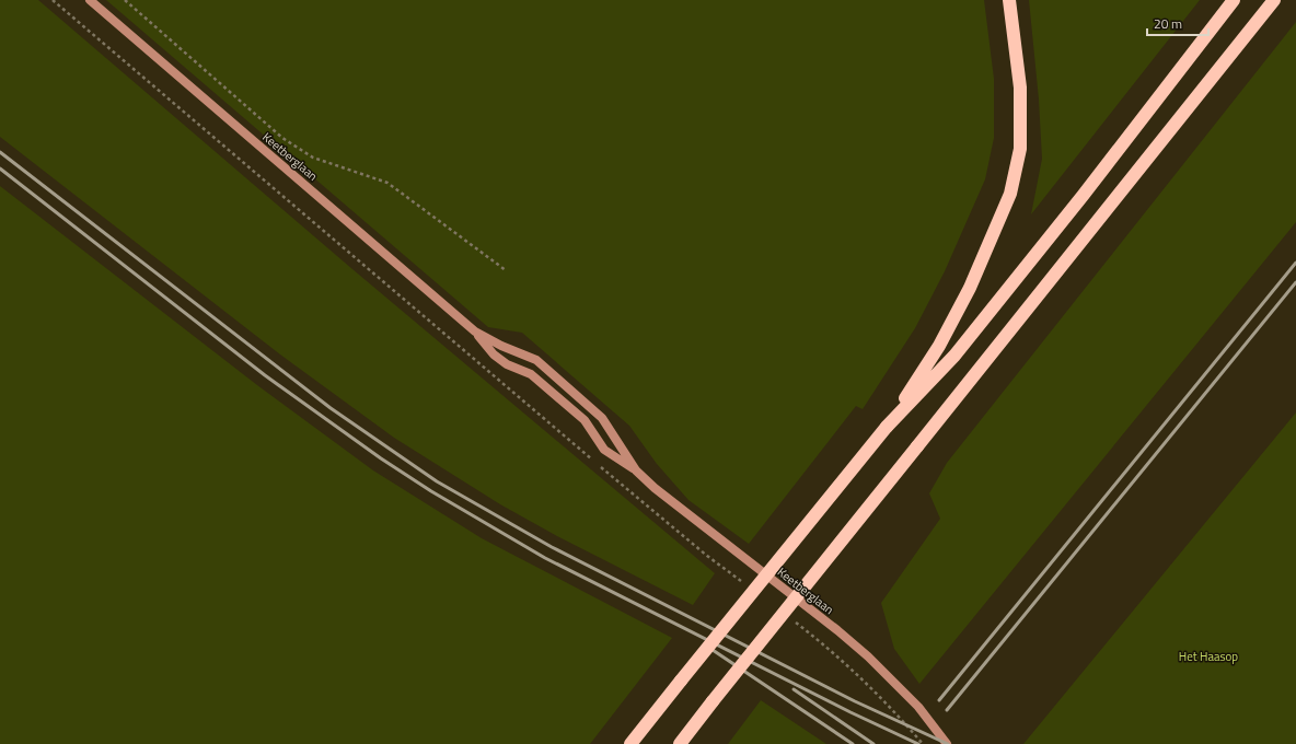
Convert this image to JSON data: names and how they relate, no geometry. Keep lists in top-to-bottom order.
{
  "streets": {
    "main road": ["Keetberglaan"]
  },
  "parks": ["Het Haasop"],
  "scale_bar": "20 m"
}
